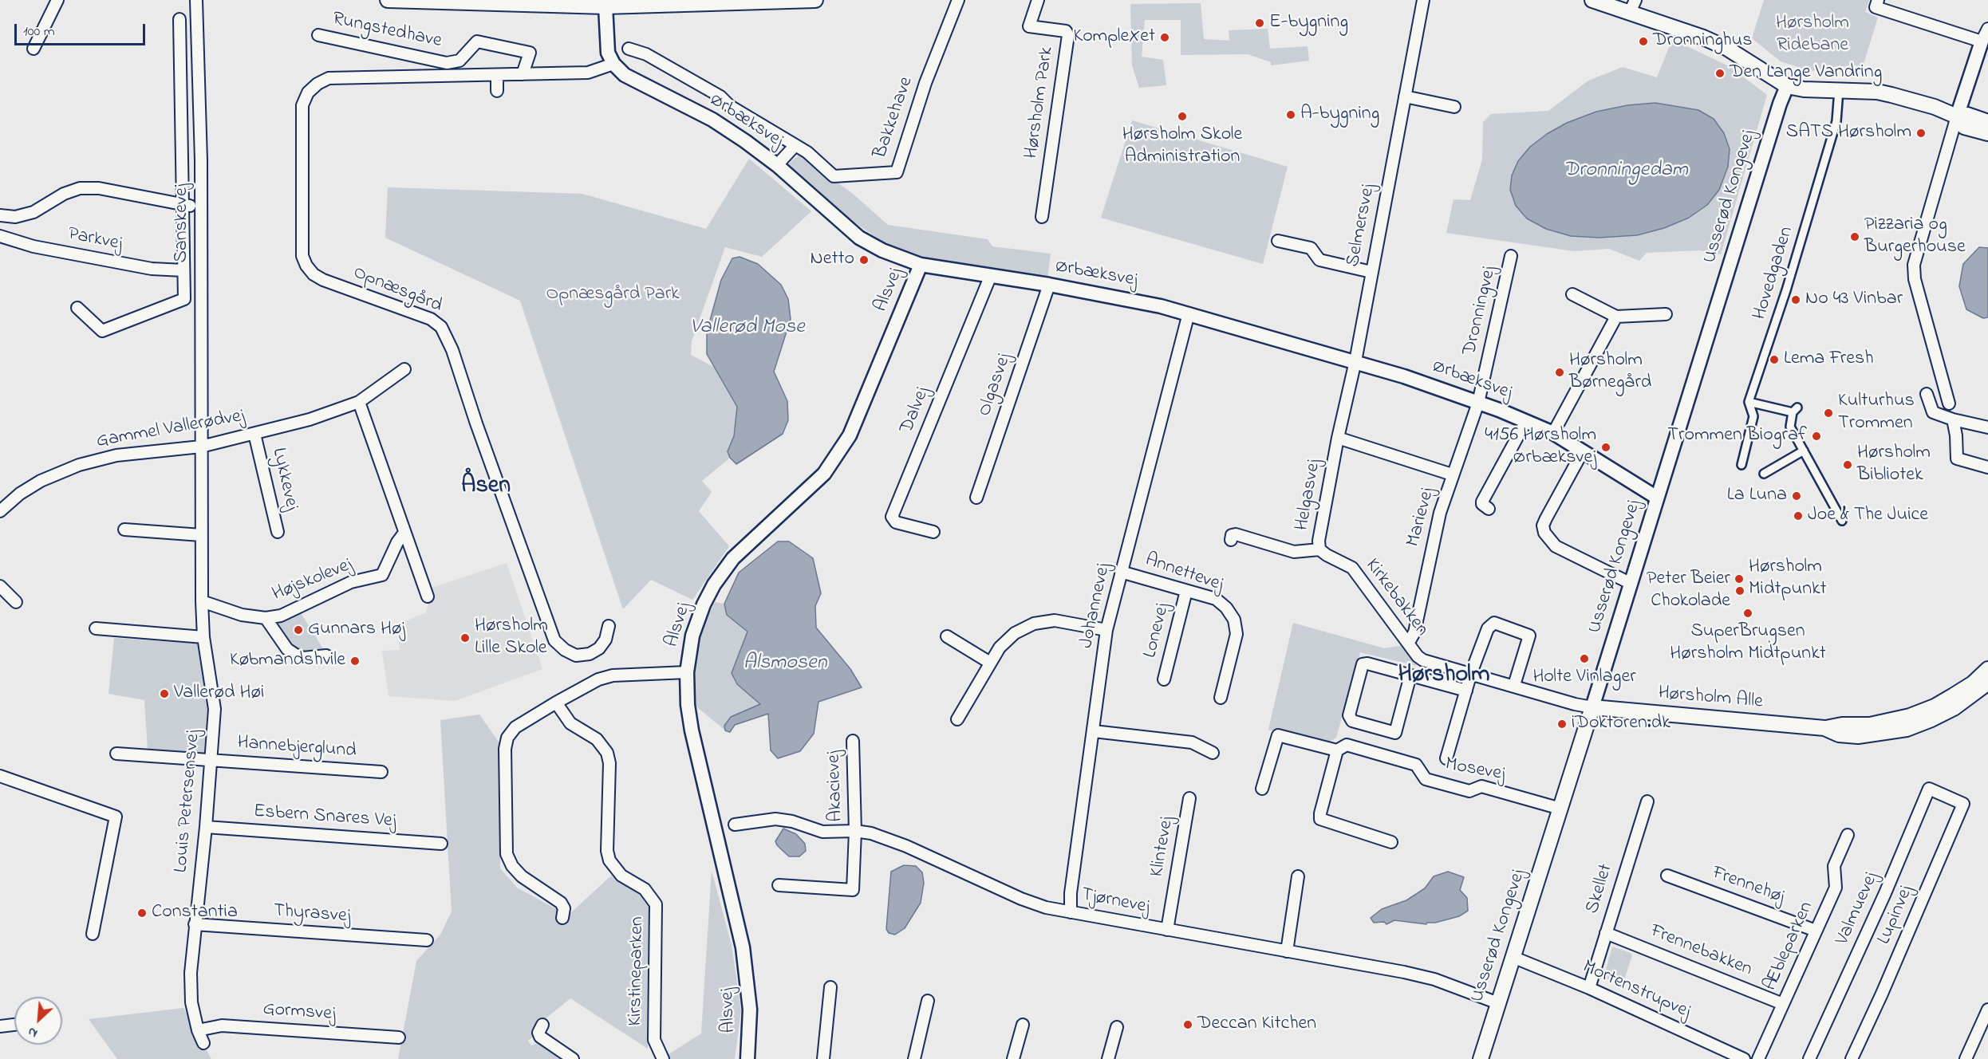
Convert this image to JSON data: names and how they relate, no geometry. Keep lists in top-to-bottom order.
{
  "streets": {
    "main road": ["Usserød Kongevej", "Hørsholm Alle"],
    "street": [
      "Rungstedhave",
      "Hørsholm Park",
      "Bakkehave",
      "Ørbæksvej",
      "Sanskevej",
      "Selmersvej",
      "Parkvej",
      "Hovedgaden",
      "Opnæsgård",
      "Alsvej",
      "Dronningvej",
      "Olgasvej",
      "Dalvej",
      "Gammel Vallerødvej",
      "Lykkevej",
      "Helgasvej",
      "Marievej",
      "Annettevej",
      "Højskolevej",
      "Kirkebakken",
      "Johannevej",
      "Lonevej",
      "Hannebjerglund",
      "Mosevej",
      "Akacievej",
      "Louis Petersensvej",
      "Esbern Snares Vej",
      "Klintevej",
      "Frennehøj",
      "Skellet",
      "Tjørnevej",
      "Valmuevej",
      "Thyrasvej",
      "Lupinvej",
      "Æbleparken",
      "Frennebakken",
      "Kirstineparken",
      "Mortenstrupvej",
      "Gormsvej"
    ]
  },
  "crossings": [
    ["Rungstedhave", "Opnæsgård"],
    ["Ørbæksvej", "Usserød Kongevej"],
    ["Ørbæksvej", "Selmersvej"],
    ["Ørbæksvej", "Opnæsgård"],
    ["Ørbæksvej", "Alsvej"],
    ["Ørbæksvej", "Dronningvej"],
    ["Ørbæksvej", "Olgasvej"],
    ["Ørbæksvej", "Dalvej"],
    ["Ørbæksvej", "Helgasvej"],
    ["Ørbæksvej", "Marievej"],
    ["Ørbæksvej", "Johannevej"],
    ["Usserød Kongevej", "Hørsholm Alle"],
    ["Usserød Kongevej", "Mosevej"],
    ["Usserød Kongevej", "Tjørnevej"],
    ["Usserød Kongevej", "Mortenstrupvej"],
    ["Sanskevej", "Gammel Vallerødvej"],
    ["Sanskevej", "Louis Petersensvej"],
    ["Selmersvej", "Helgasvej"],
    ["Dronningvej", "Marievej"],
    ["Gammel Vallerødvej", "Lykkevej"],
    ["Gammel Vallerødvej", "Louis Petersensvej"],
    ["Helgasvej", "Marievej"],
    ["Helgasvej", "Kirkebakken"],
    ["Marievej", "Kirkebakken"],
    ["Annettevej", "Johannevej"],
    ["Annettevej", "Lonevej"],
    ["Højskolevej", "Louis Petersensvej"],
    ["Johannevej", "Tjørnevej"],
    ["Hannebjerglund", "Louis Petersensvej"],
    ["Akacievej", "Tjørnevej"],
    ["Louis Petersensvej", "Esbern Snares Vej"],
    ["Louis Petersensvej", "Thyrasvej"],
    ["Louis Petersensvej", "Gormsvej"],
    ["Klintevej", "Tjørnevej"],
    ["Frennehøj", "Æbleparken"],
    ["Skellet", "Frennebakken"],
    ["Skellet", "Mortenstrupvej"],
    ["Valmuevej", "Lupinvej"],
    ["Æbleparken", "Frennebakken"]
  ],
  "districts": ["Åsen", "Hørsholm"],
  "water": ["Dronningedam", "Vallerød Mose", "Alsmosen"],
  "parks": ["Hørsholm Ridebane", "Opnæsgård Park"],
  "places": [
    "E-bygning",
    "KompleXet",
    "Dronninghus",
    "Den Lange Vandring",
    "A-bygning",
    "Hørsholm Skole Administration",
    "SATS Hørsholm",
    "Pizzaria og Burgerhouse",
    "Netto",
    "No 43 Vinbar",
    "Lema Fresh",
    "Hørsholm Børnegård",
    "Kulturhus Trommen",
    "Trommen Biograf",
    "4156 Hørsholm Ørbæksvej",
    "Hørsholm Bibliotek",
    "La Luna",
    "Joe & The Juice",
    "Hørsholm Midtpunkt",
    "Peter Beier Chokolade",
    "SuperBrugsen Hørsholm Midtpunkt",
    "Gunnars Høj",
    "Hørsholm Lille Skole",
    "Holte Vinlager",
    "Købmandshvile",
    "Vallerød Høi",
    "iDoktoren.dk",
    "Constantia",
    "Deccan Kitchen"
  ],
  "scale_bar": "100 m",
  "north": "bottom left"
}
